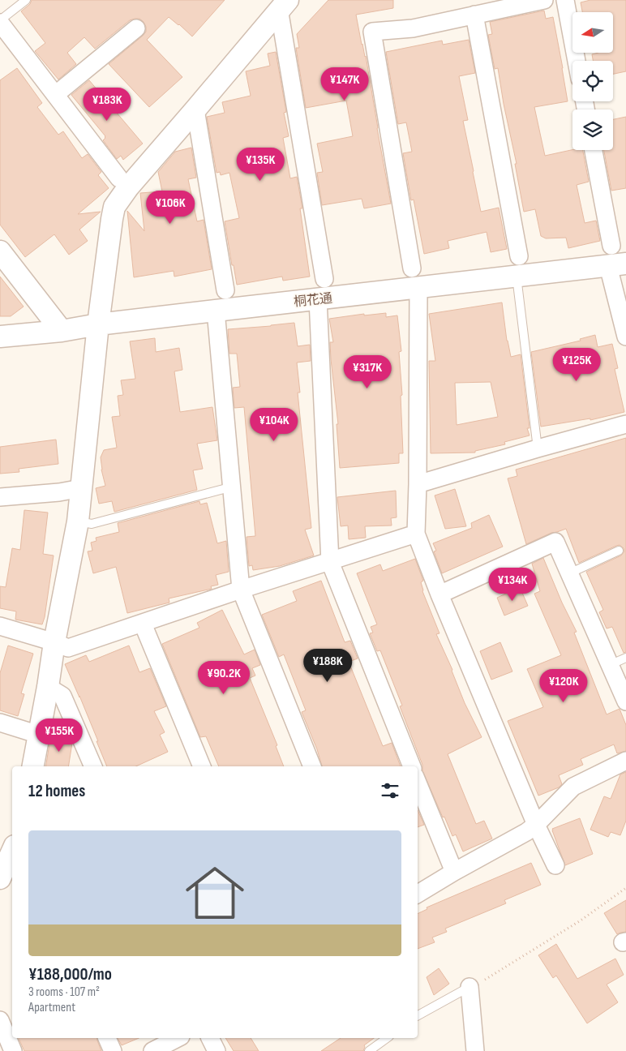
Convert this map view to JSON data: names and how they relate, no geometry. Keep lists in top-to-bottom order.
{
  "streets": {
    "street": ["桐花通"]
  },
  "north": "left",
  "page": {
    "price": [
      "¥147K",
      "¥183K",
      "¥135K",
      "¥106K",
      "¥125K",
      "¥317K",
      "¥104K",
      "¥134K",
      "¥188K",
      "¥90.2K",
      "¥120K",
      "¥155K"
    ],
    "heading": "12 homes",
    "list": [
      {
        "name": "¥188,000/mo",
        "note": "3 rooms · 107 m² · Apartment"
      }
    ]
  }
}
